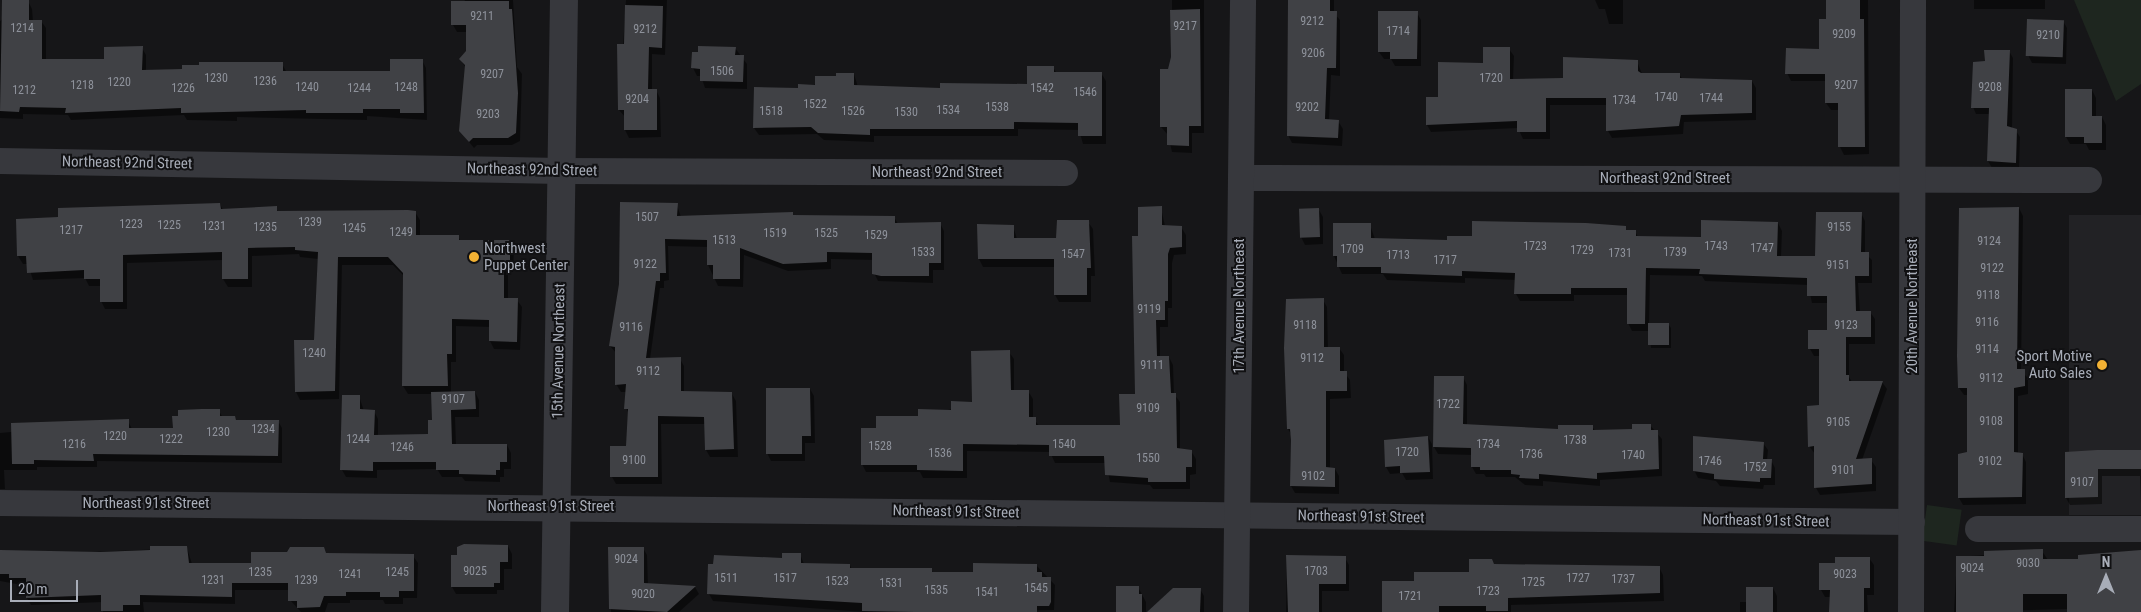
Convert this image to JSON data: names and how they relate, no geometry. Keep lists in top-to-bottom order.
{
  "streets": {
    "street": [
      "Northeast 92nd Street",
      "17th Avenue Northeast",
      "20th Avenue Northeast",
      "15th Avenue Northeast",
      "Northeast 91st Street"
    ]
  },
  "crossings": [
    ["Northeast 92nd Street", "17th Avenue Northeast"],
    ["Northeast 92nd Street", "20th Avenue Northeast"],
    ["Northeast 92nd Street", "15th Avenue Northeast"],
    ["17th Avenue Northeast", "Northeast 91st Street"],
    ["20th Avenue Northeast", "Northeast 91st Street"],
    ["15th Avenue Northeast", "Northeast 91st Street"]
  ],
  "places": ["Northwest Puppet Center", "Sport Motive Auto Sales"],
  "house_numbers": [
    "9211",
    "9212",
    "9217",
    "1214",
    "9212",
    "1714",
    "9209",
    "9210",
    "9206",
    "1506",
    "9207",
    "1230",
    "1720",
    "1236",
    "1220",
    "1218",
    "9207",
    "1240",
    "1248",
    "9208",
    "1226",
    "1244",
    "1542",
    "1212",
    "1546",
    "1740",
    "1744",
    "9204",
    "1734",
    "1522",
    "1538",
    "9202",
    "1534",
    "1518",
    "1526",
    "1530",
    "9203",
    "1507",
    "1239",
    "1223",
    "1225",
    "1231",
    "1235",
    "9155",
    "1245",
    "1217",
    "1249",
    "1519",
    "1525",
    "1529",
    "1513",
    "9124",
    "1723",
    "1743",
    "1747",
    "1709",
    "1729",
    "1533",
    "1739",
    "1731",
    "1547",
    "1713",
    "1717",
    "9122",
    "9151",
    "9122",
    "9118",
    "9119",
    "9116",
    "9118",
    "9123",
    "9116",
    "9114",
    "1240",
    "9112",
    "9111",
    "9112",
    "9112",
    "9107",
    "1722",
    "9109",
    "9108",
    "9105",
    "1234",
    "1230",
    "1220",
    "1222",
    "1244",
    "1738",
    "1216",
    "1540",
    "1734",
    "1528",
    "1246",
    "1720",
    "1536",
    "1736",
    "1740",
    "1550",
    "9100",
    "1746",
    "9102",
    "1752",
    "9101",
    "9102",
    "9107",
    "9024",
    "9030",
    "9024",
    "9025",
    "1703",
    "1235",
    "1245",
    "1241",
    "9023",
    "1511",
    "1517",
    "1727",
    "1737",
    "1231",
    "1239",
    "1523",
    "1725",
    "1531",
    "1545",
    "1535",
    "1723",
    "1541",
    "9020",
    "1721"
  ],
  "scale_bar": "20 m",
  "north": "top"
}
